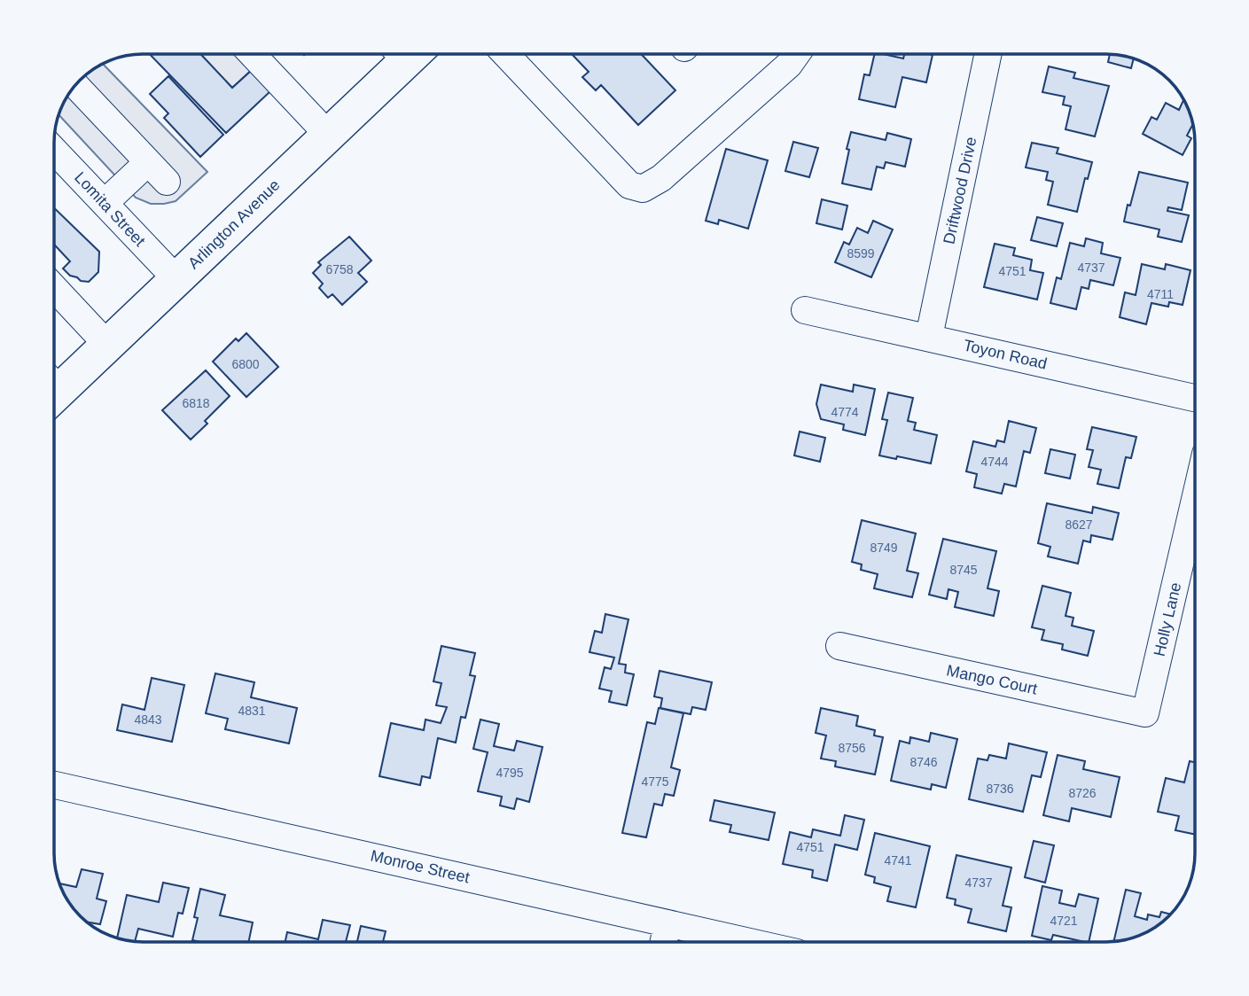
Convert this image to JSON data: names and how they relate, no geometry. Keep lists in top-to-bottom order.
{
  "streets": {
    "main road": ["Arlington Avenue"],
    "street": [
      "Driftwood Drive",
      "Lomita Street",
      "Toyon Road",
      "Holly Lane",
      "Mango Court",
      "Monroe Street"
    ]
  },
  "crossings": [
    ["Driftwood Drive", "Toyon Road"],
    ["Lomita Street", "Arlington Avenue"],
    ["Holly Lane", "Mango Court"]
  ],
  "house_numbers": [
    "8599",
    "4737",
    "6758",
    "4751",
    "4711",
    "6800",
    "6818",
    "4774",
    "4744",
    "8627",
    "8749",
    "8745",
    "4831",
    "4843",
    "8756",
    "8746",
    "4795",
    "4775",
    "8736",
    "8726",
    "4751",
    "4741",
    "4737",
    "4721"
  ]
}
